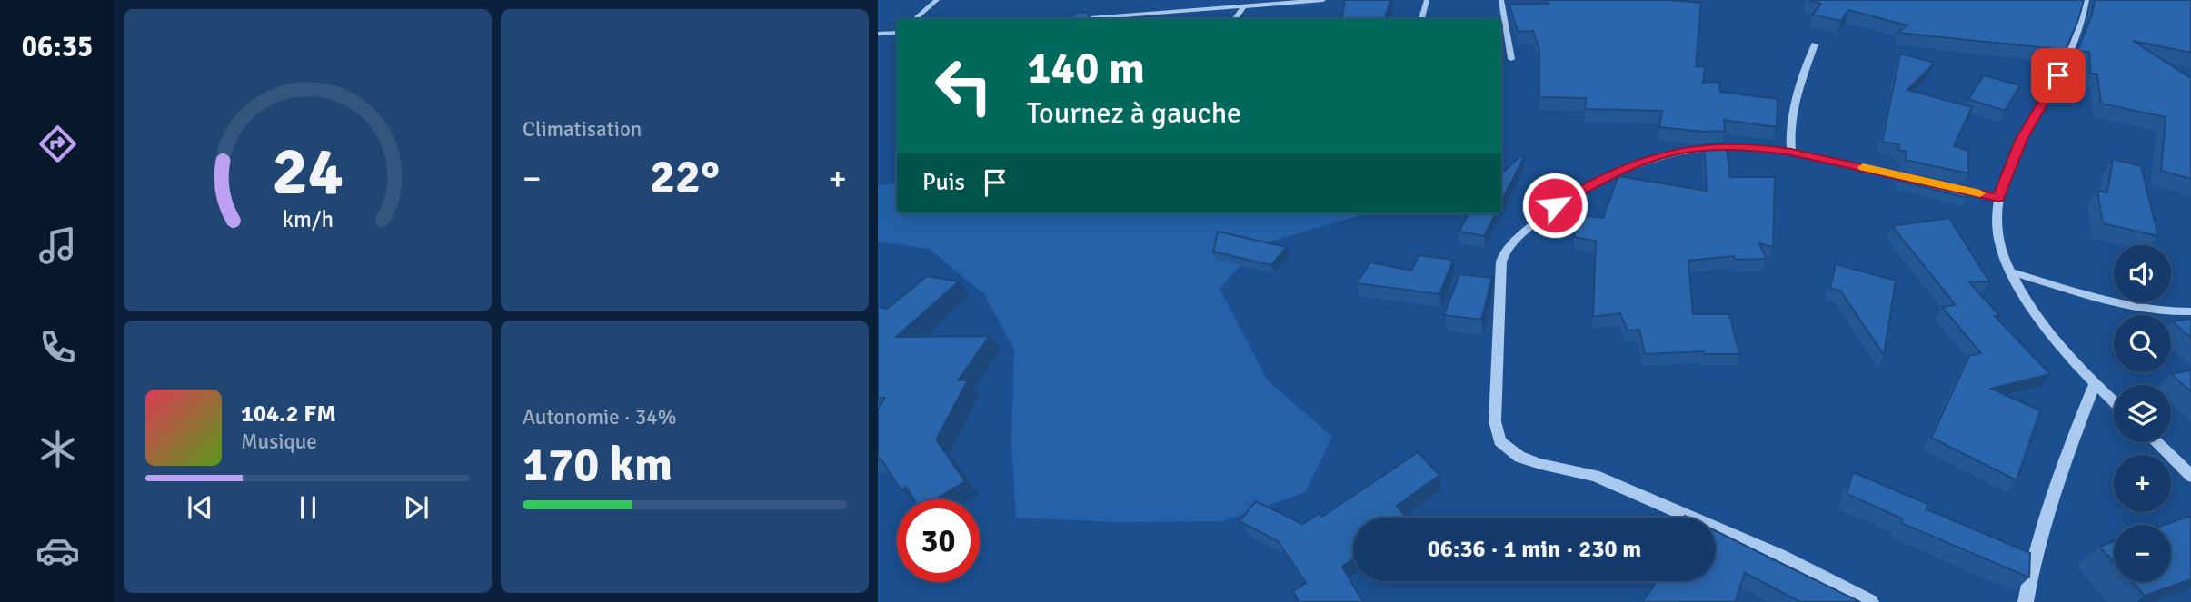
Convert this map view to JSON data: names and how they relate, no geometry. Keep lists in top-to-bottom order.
{
  "page": {
    "tabs": "06:35",
    "tile": [
      "Climatisation",
      ["Autonomie · 34%", "170 km"]
    ],
    "turn": ["140 m", "Tournez à gauche"],
    "heat": ["−", "22°", "+"],
    "then": "Puis",
    "map_buttons": ["+", "−"],
    "song": ["104.2 FM", "Musique"],
    "limit": "30",
    "trip": "06:36 · 1 min · 230 m",
    "gauge": ["24", "km/h"]
  }
}
